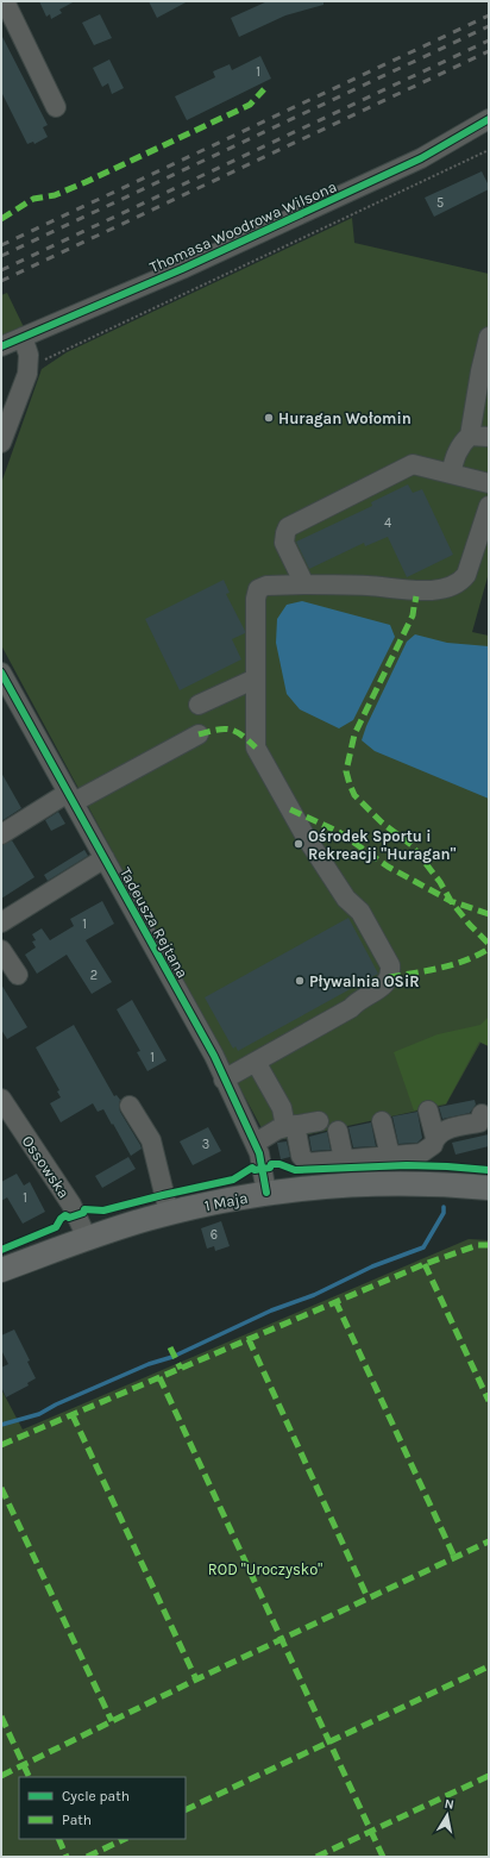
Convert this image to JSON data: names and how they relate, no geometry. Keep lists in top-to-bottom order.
{
  "streets": {
    "main road": ["1 Maja"],
    "street": ["Thomasa Woodrowa Wilsona", "Tadeusza Rejtana", "Ossowska"]
  },
  "crossings": [
    ["Tadeusza Rejtana", "1 Maja"],
    ["Ossowska", "1 Maja"]
  ],
  "parks": ["ROD \"Uroczysko\""],
  "places": ["Huragan Wołomin", "Ośrodek Sportu i Rekreacji \"Huragan\"", "Pływalnia OSiR"],
  "house_numbers": [
    "1",
    "5",
    "4",
    "1",
    "2",
    "1",
    "3",
    "1",
    "6"
  ],
  "legend": ["Cycle path", "Path"],
  "north": "top"
}
